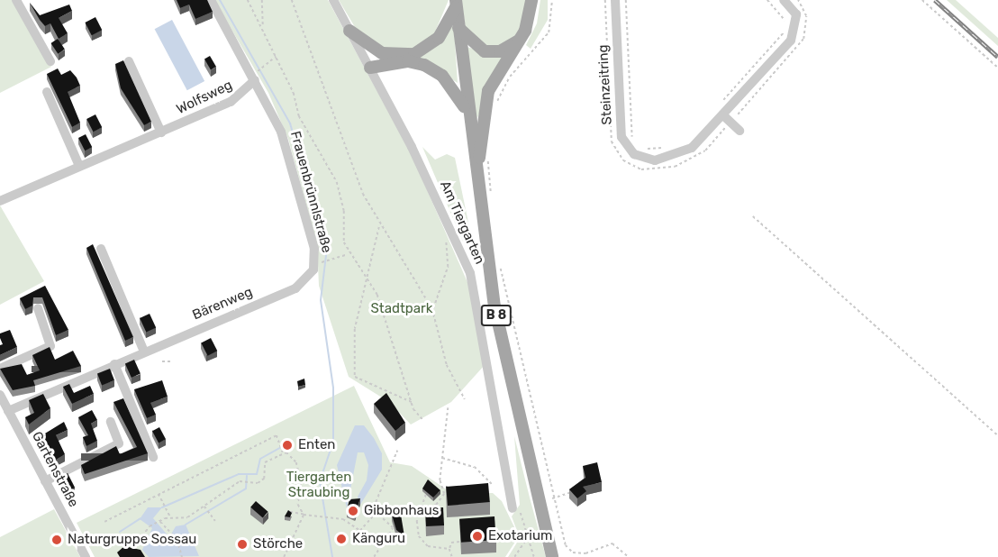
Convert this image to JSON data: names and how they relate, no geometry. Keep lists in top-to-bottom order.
{
  "streets": {
    "main road": ["B 8"],
    "street": [
      "Steinzeitring",
      "Wolfsweg",
      "Frauenbrünnlstraße",
      "Am Tiergarten",
      "Bärenweg",
      "Gartenstraße"
    ]
  },
  "crossings": [
    ["Wolfsweg", "Frauenbrünnlstraße"],
    ["Frauenbrünnlstraße", "Bärenweg"],
    ["Bärenweg", "Gartenstraße"]
  ],
  "parks": ["Stadtpark", "Tiergarten Straubing"],
  "places": [
    "Enten",
    "Gibbonhaus",
    "Exotarium",
    "Känguru",
    "Naturgruppe Sossau",
    "Störche"
  ]
}
